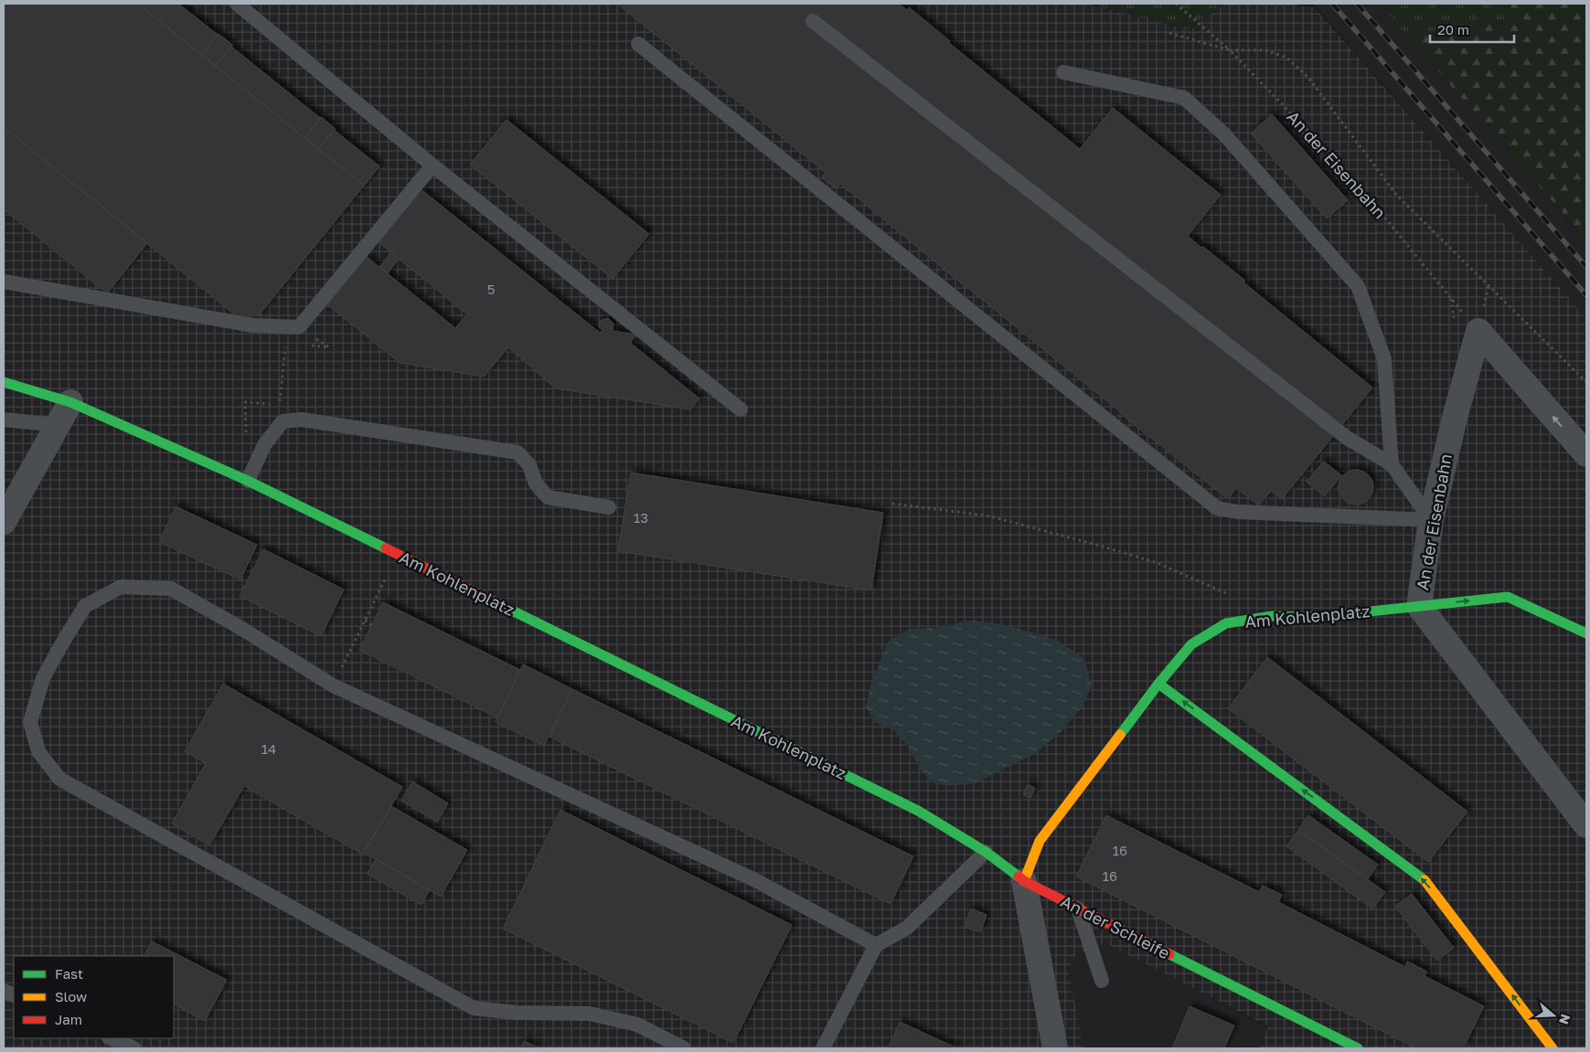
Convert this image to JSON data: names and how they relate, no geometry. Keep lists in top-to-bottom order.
{
  "streets": {
    "street": ["An der Eisenbahn", "Am Kohlenplatz", "An der Schleife"]
  },
  "crossings": [
    ["An der Eisenbahn", "Am Kohlenplatz"],
    ["Am Kohlenplatz", "An der Schleife"]
  ],
  "house_numbers": [
    "5",
    "13",
    "14",
    "16",
    "16"
  ],
  "legend": ["Fast", "Slow", "Jam"],
  "scale_bar": "20 m",
  "north": "right"
}
